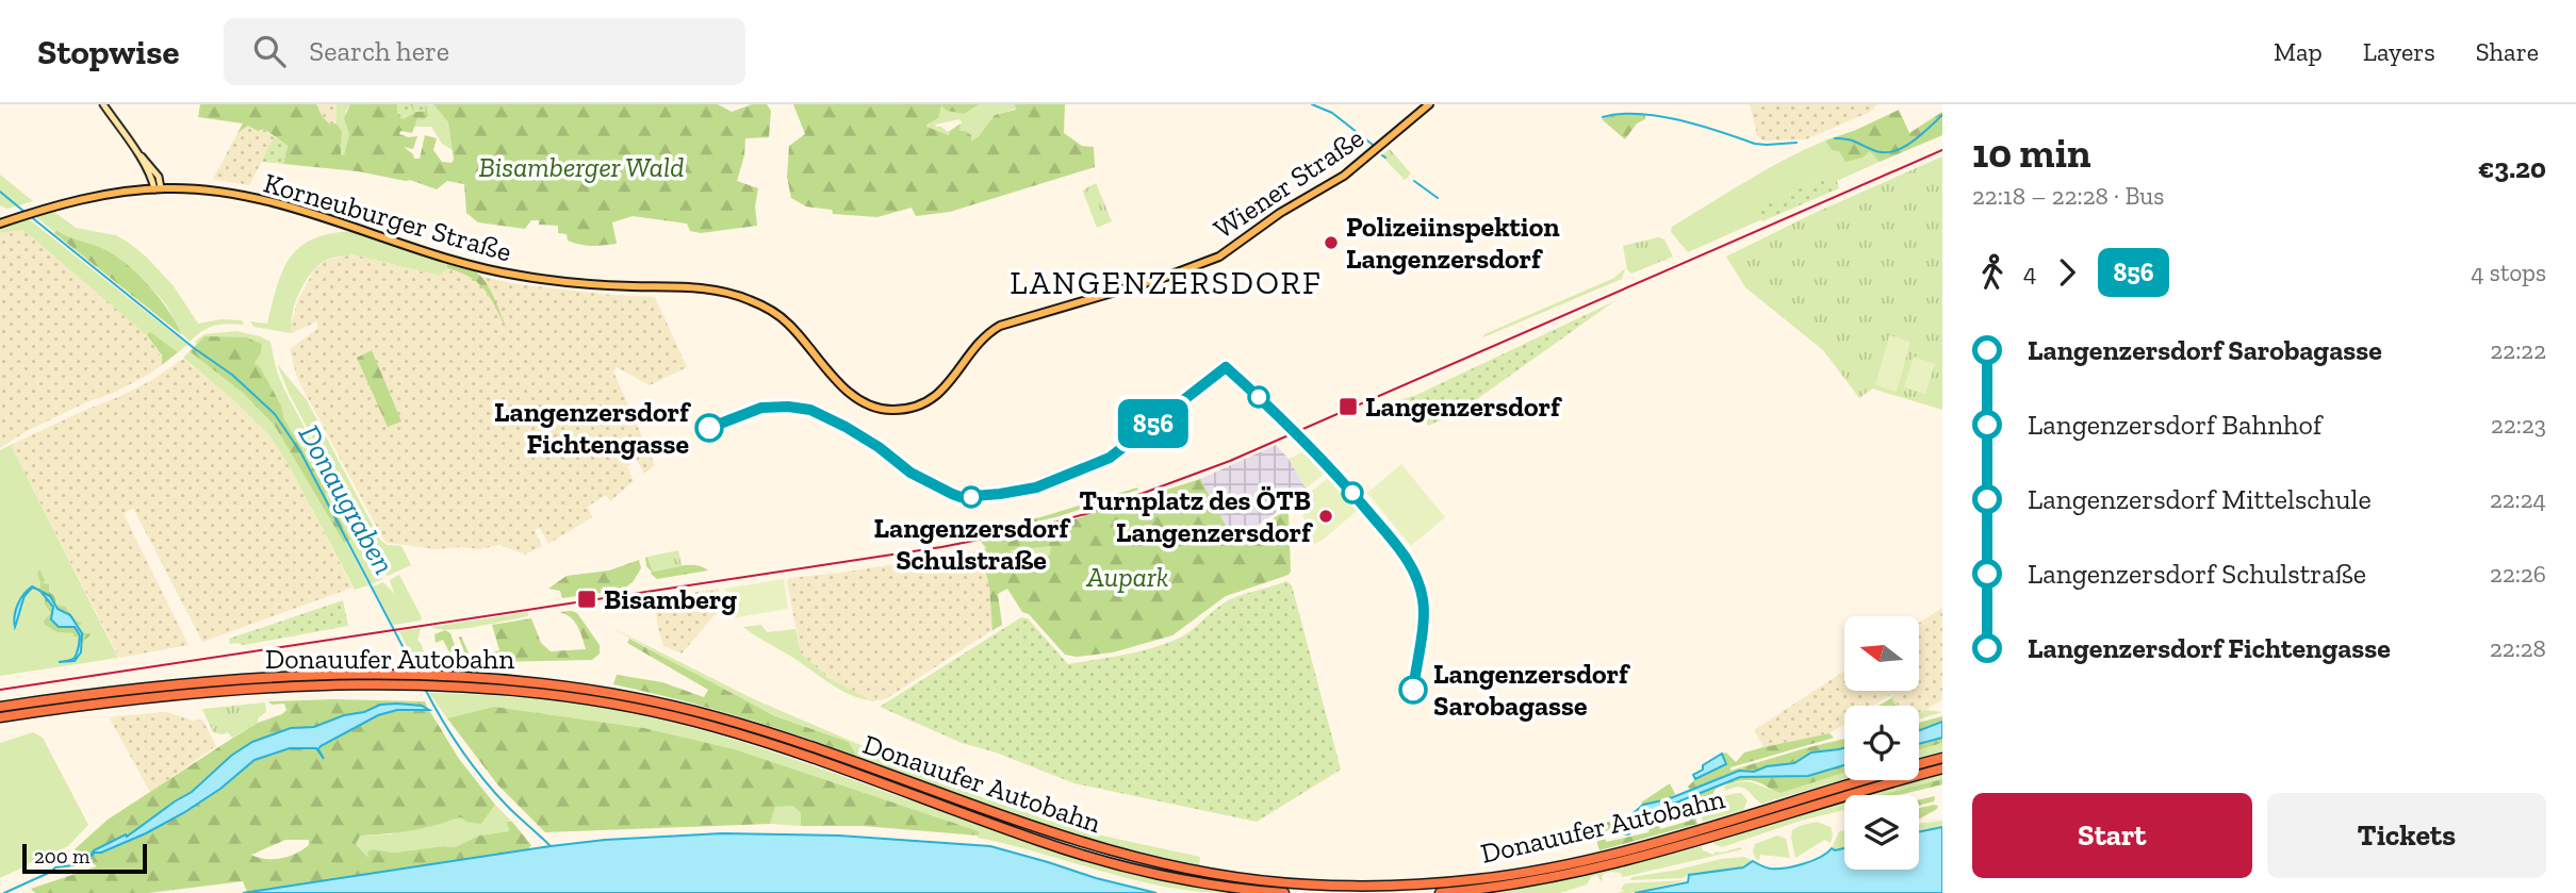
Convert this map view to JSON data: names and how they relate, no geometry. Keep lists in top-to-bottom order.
{
  "streets": {
    "highway": ["Donauufer Autobahn"],
    "main road": ["Wiener Straße", "Korneuburger Straße"]
  },
  "crossings": [
    ["Wiener Straße", "Korneuburger Straße"]
  ],
  "districts": ["LANGENZERSDORF"],
  "water": ["Donaugraben"],
  "parks": ["Bisamberger Wald", "Aupark"],
  "places": {
    "other": [
      "Polizeiinspektion Langenzersdorf",
      "Langenzersdorf Fichtengasse",
      "Langenzersdorf Schulstraße",
      "Turnplatz des ÖTB Langenzersdorf",
      "Langenzersdorf Sarobagasse"
    ],
    "transit": ["Langenzersdorf", "Bisamberg"]
  },
  "lines": ["bus line 856"],
  "scale_bar": "200 m",
  "north": "left",
  "page": {
    "header": "Stopwise",
    "search": "Search here",
    "nav": ["Map", "Layers", "Share"],
    "on_map": "856",
    "heading": ["10 min", "22:18 – 22:28 · Bus", "€3.20"],
    "legs": ["4", "856", "4 stops"],
    "list": [
      {
        "name": "Langenzersdorf Sarobagasse",
        "value": "22:22"
      },
      {
        "name": "Langenzersdorf Bahnhof",
        "value": "22:23"
      },
      {
        "name": "Langenzersdorf Mittelschule",
        "value": "22:24"
      },
      {
        "name": "Langenzersdorf Schulstraße",
        "value": "22:26"
      },
      {
        "name": "Langenzersdorf Fichtengasse",
        "value": "22:28"
      }
    ],
    "buttons": ["Start", "Tickets"],
    "scale": "200 m"
  }
}
